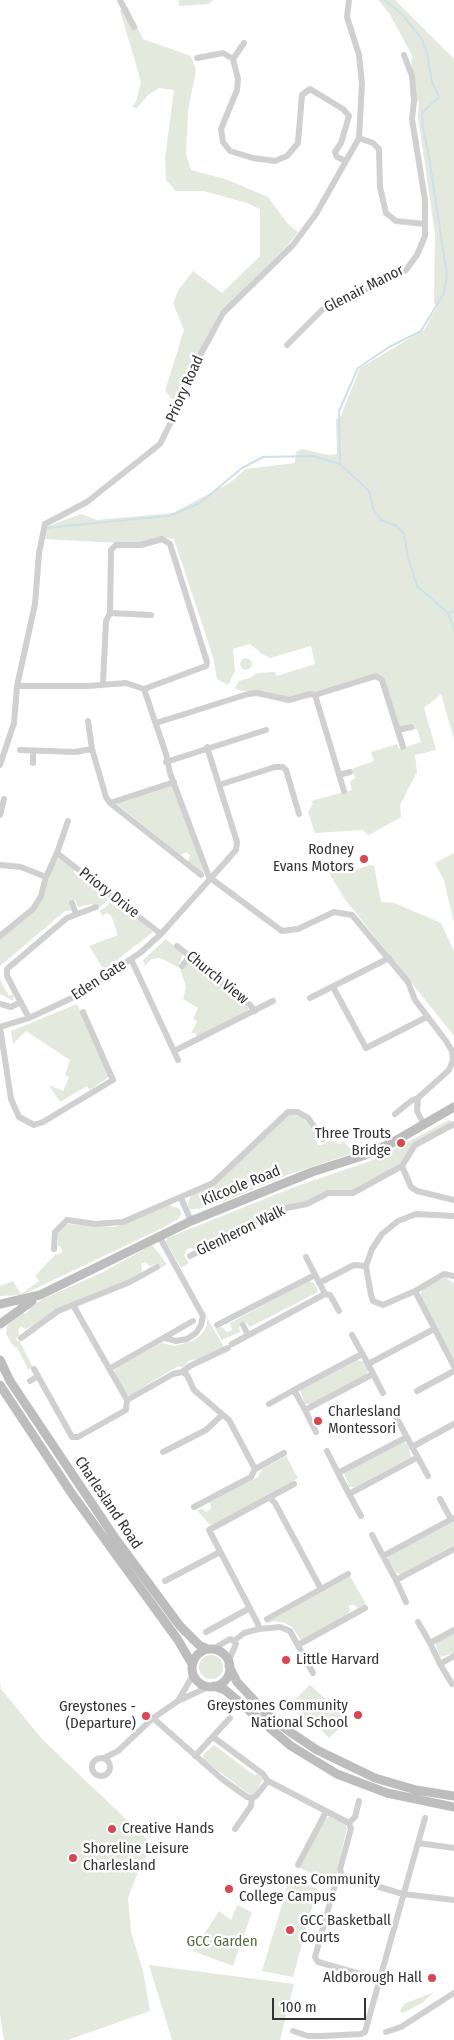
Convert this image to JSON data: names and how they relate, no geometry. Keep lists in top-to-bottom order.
{
  "streets": {
    "main road": ["Kilcoole Road", "Charlesland Road"],
    "street": [
      "Glenair Manor",
      "Priory Road",
      "Priory Drive",
      "Church View",
      "Eden Gate",
      "Glenheron Walk"
    ]
  },
  "crossings": [
    ["Priory Drive", "Eden Gate"]
  ],
  "parks": ["GCC Garden"],
  "places": [
    "Rodney Evans Motors",
    "Three Trouts Bridge",
    "Charlesland Montessori",
    "Little Harvard",
    "Greystones Community National School",
    "Greystones - (Departure)",
    "Creative Hands",
    "Shoreline Leisure Charlesland",
    "Greystones Community College Campus",
    "GCC Basketball Courts",
    "Aldborough Hall"
  ],
  "scale_bar": "100 m"
}
